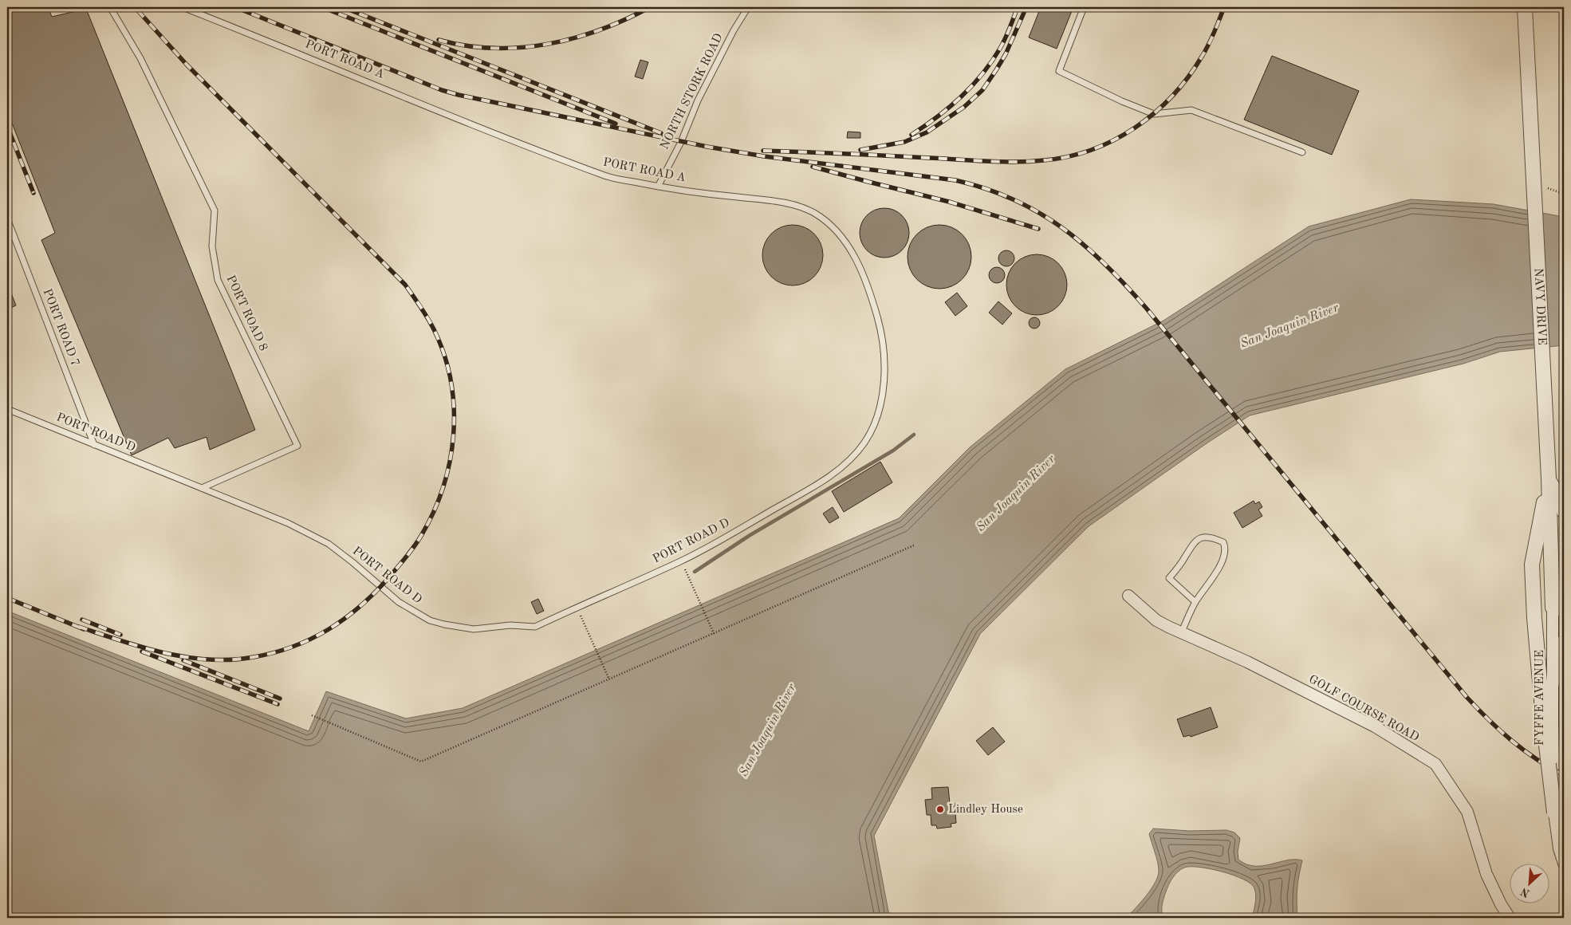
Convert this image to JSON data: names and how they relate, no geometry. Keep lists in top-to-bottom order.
{
  "streets": {
    "street": ["NAVY DRIVE", "FYFFE AVENUE", "GOLF COURSE ROAD"],
    "lane": [
      "PORT ROAD A",
      "NORTH STORK ROAD",
      "PORT ROAD 8",
      "PORT ROAD 7",
      "PORT ROAD D"
    ]
  },
  "crossings": [
    ["PORT ROAD A", "NORTH STORK ROAD"],
    ["PORT ROAD A", "PORT ROAD D"],
    ["NAVY DRIVE", "FYFFE AVENUE"],
    ["PORT ROAD 8", "PORT ROAD D"],
    ["PORT ROAD 7", "PORT ROAD D"]
  ],
  "water": ["San Joaquin River"],
  "places": ["Lindley House"],
  "north": "bottom left"
}
